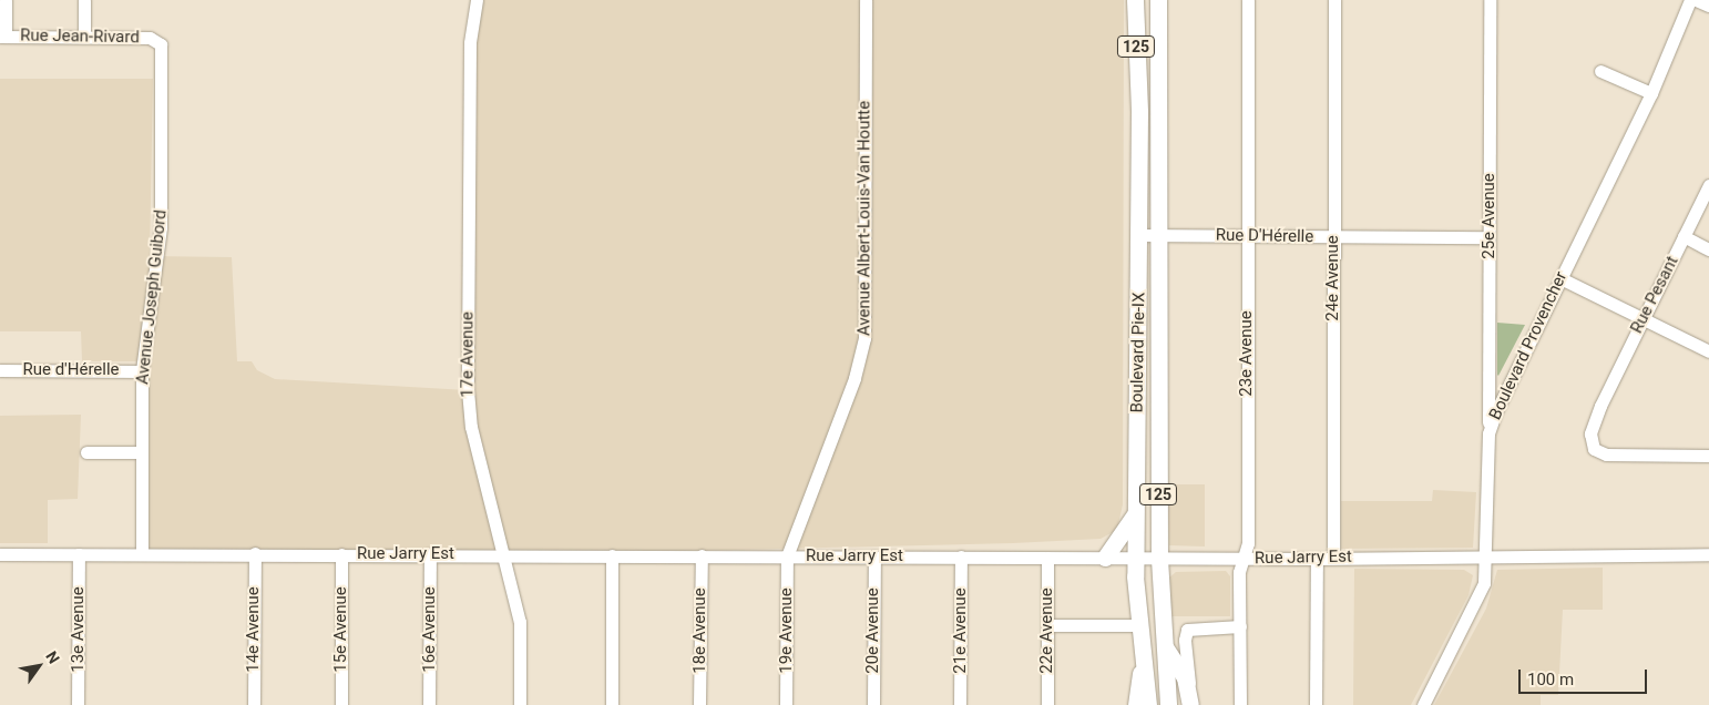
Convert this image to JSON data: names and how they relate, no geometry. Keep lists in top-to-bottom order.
{
  "streets": {
    "main road": ["125", "Boulevard Pie-IX"],
    "street": [
      "Rue Jean-Rivard",
      "25e Avenue",
      "Avenue Albert-Louis-Van Houtte",
      "Rue D'Hérelle",
      "24e Avenue",
      "Rue Pesant",
      "Avenue Joseph Guibord",
      "Boulevard Provencher",
      "23e Avenue",
      "17e Avenue",
      "Rue d'Hérelle",
      "Rue Jarry Est",
      "13e Avenue",
      "14e Avenue",
      "15e Avenue",
      "16e Avenue",
      "18e Avenue",
      "19e Avenue",
      "20e Avenue",
      "21e Avenue",
      "22e Avenue"
    ]
  },
  "crossings": [
    ["Rue Jean-Rivard", "Avenue Joseph Guibord"],
    ["25e Avenue", "Rue D'Hérelle"],
    ["25e Avenue", "Boulevard Provencher"],
    ["Avenue Albert-Louis-Van Houtte", "Rue Jarry Est"],
    ["Avenue Albert-Louis-Van Houtte", "19e Avenue"],
    ["Rue D'Hérelle", "24e Avenue"],
    ["Rue D'Hérelle", "Boulevard Pie-IX"],
    ["Rue D'Hérelle", "23e Avenue"],
    ["24e Avenue", "Rue Jarry Est"],
    ["Avenue Joseph Guibord", "Rue d'Hérelle"],
    ["Avenue Joseph Guibord", "Rue Jarry Est"],
    ["Boulevard Provencher", "Rue Jarry Est"],
    ["Boulevard Pie-IX", "Rue Jarry Est"],
    ["23e Avenue", "Rue Jarry Est"],
    ["17e Avenue", "Rue Jarry Est"],
    ["Rue Jarry Est", "13e Avenue"],
    ["Rue Jarry Est", "14e Avenue"],
    ["Rue Jarry Est", "15e Avenue"],
    ["Rue Jarry Est", "16e Avenue"],
    ["Rue Jarry Est", "18e Avenue"],
    ["Rue Jarry Est", "19e Avenue"],
    ["Rue Jarry Est", "20e Avenue"],
    ["Rue Jarry Est", "21e Avenue"],
    ["Rue Jarry Est", "22e Avenue"]
  ],
  "scale_bar": "100 m",
  "north": "top right"
}
